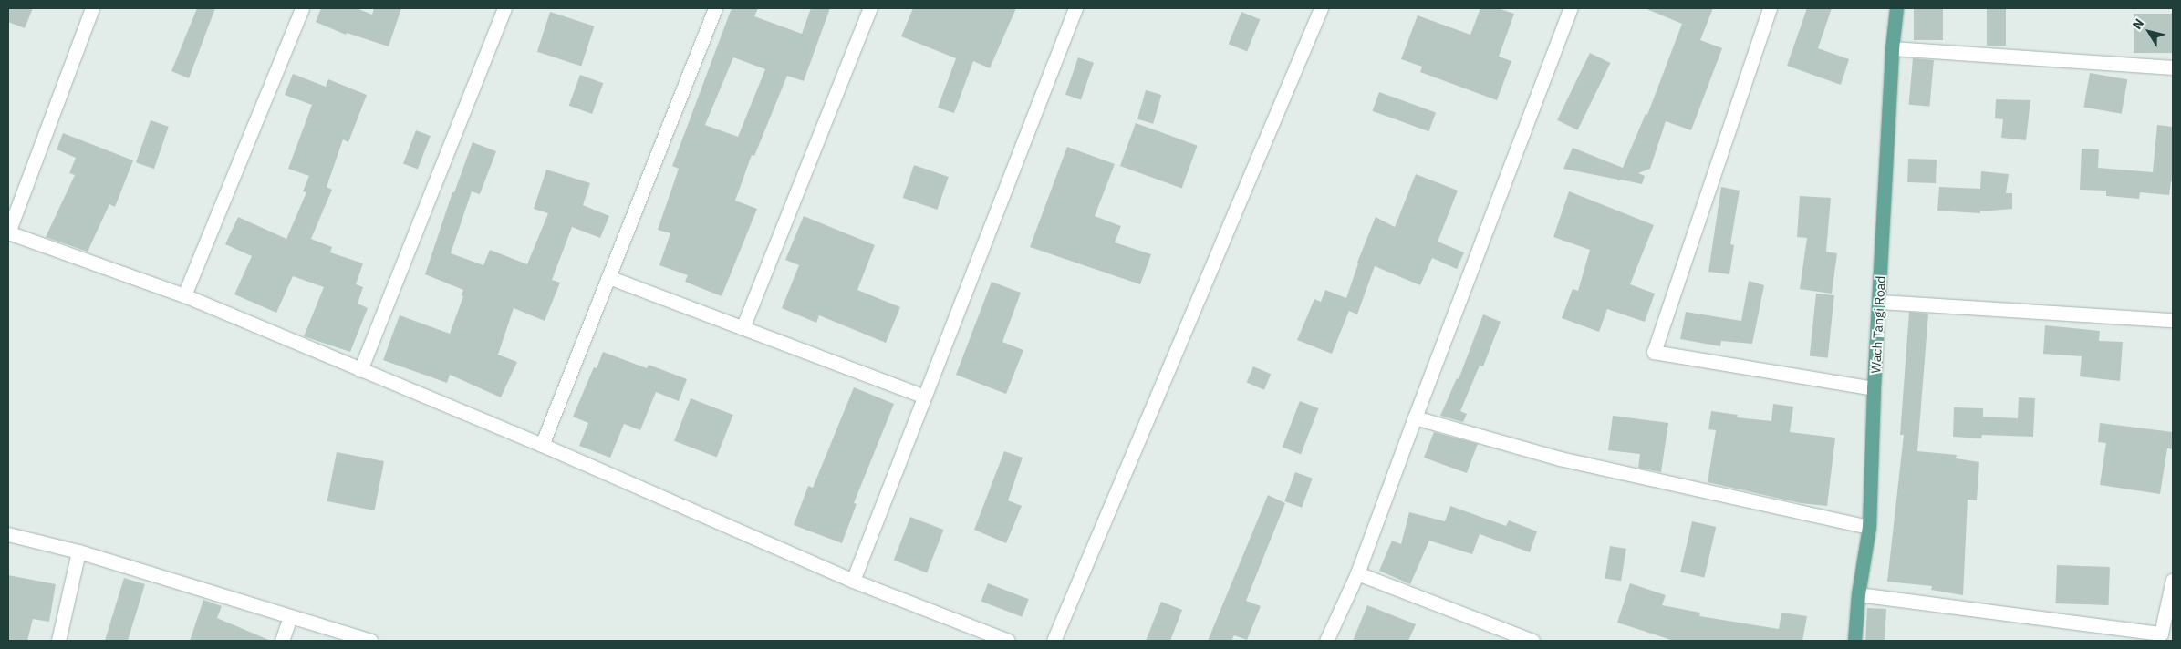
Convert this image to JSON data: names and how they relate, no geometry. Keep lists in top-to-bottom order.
{
  "streets": {
    "main road": ["Wach Tangi Road"]
  },
  "north": "top left"
}
